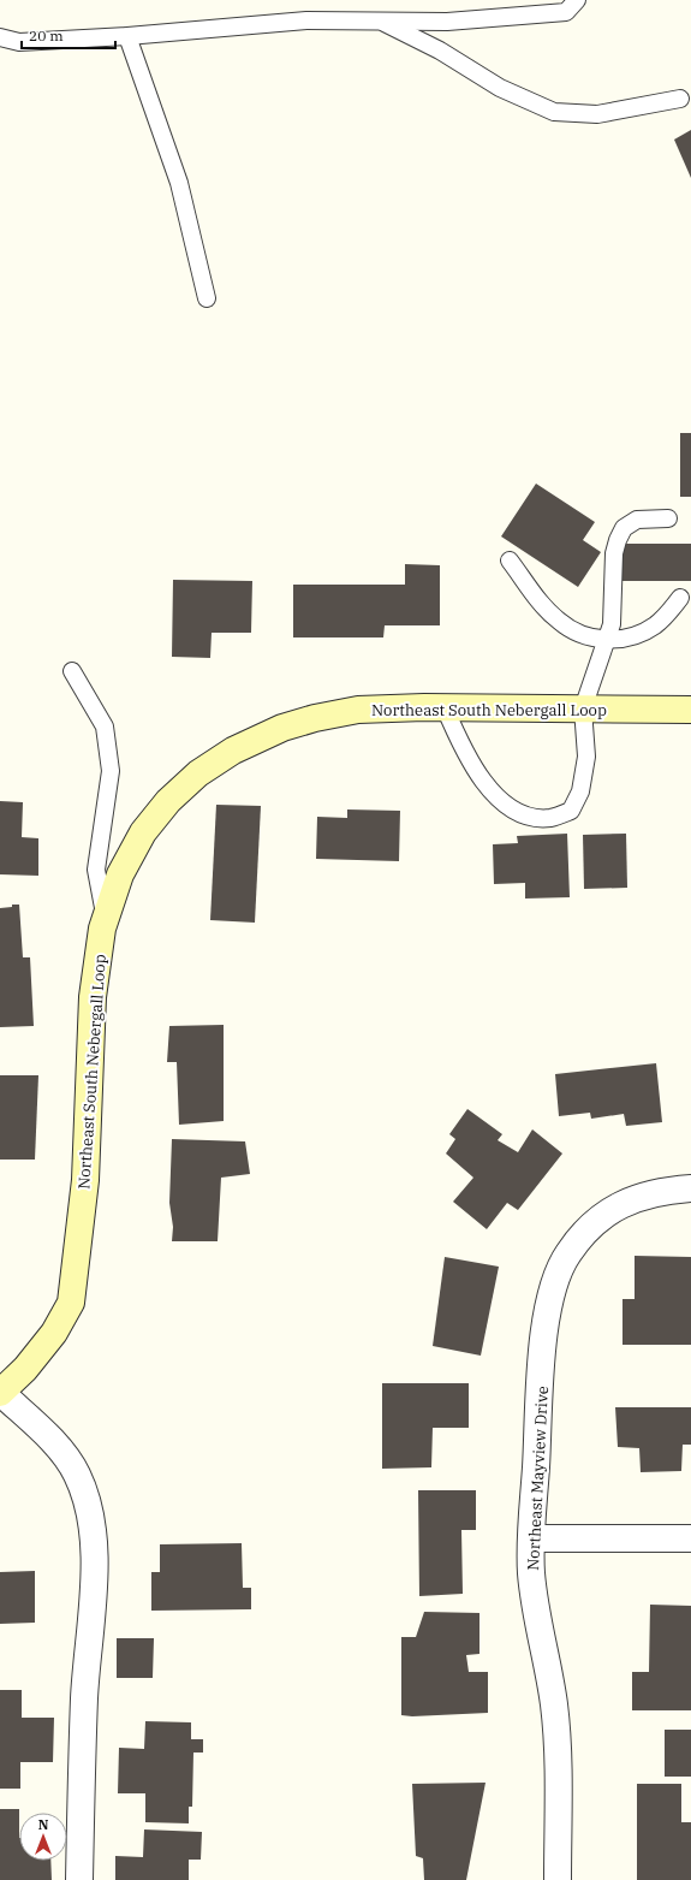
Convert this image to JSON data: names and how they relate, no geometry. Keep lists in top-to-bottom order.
{
  "streets": {
    "street": ["Northeast South Nebergall Loop", "Northeast Mayview Drive"]
  },
  "scale_bar": "20 m",
  "north": "top"
}
